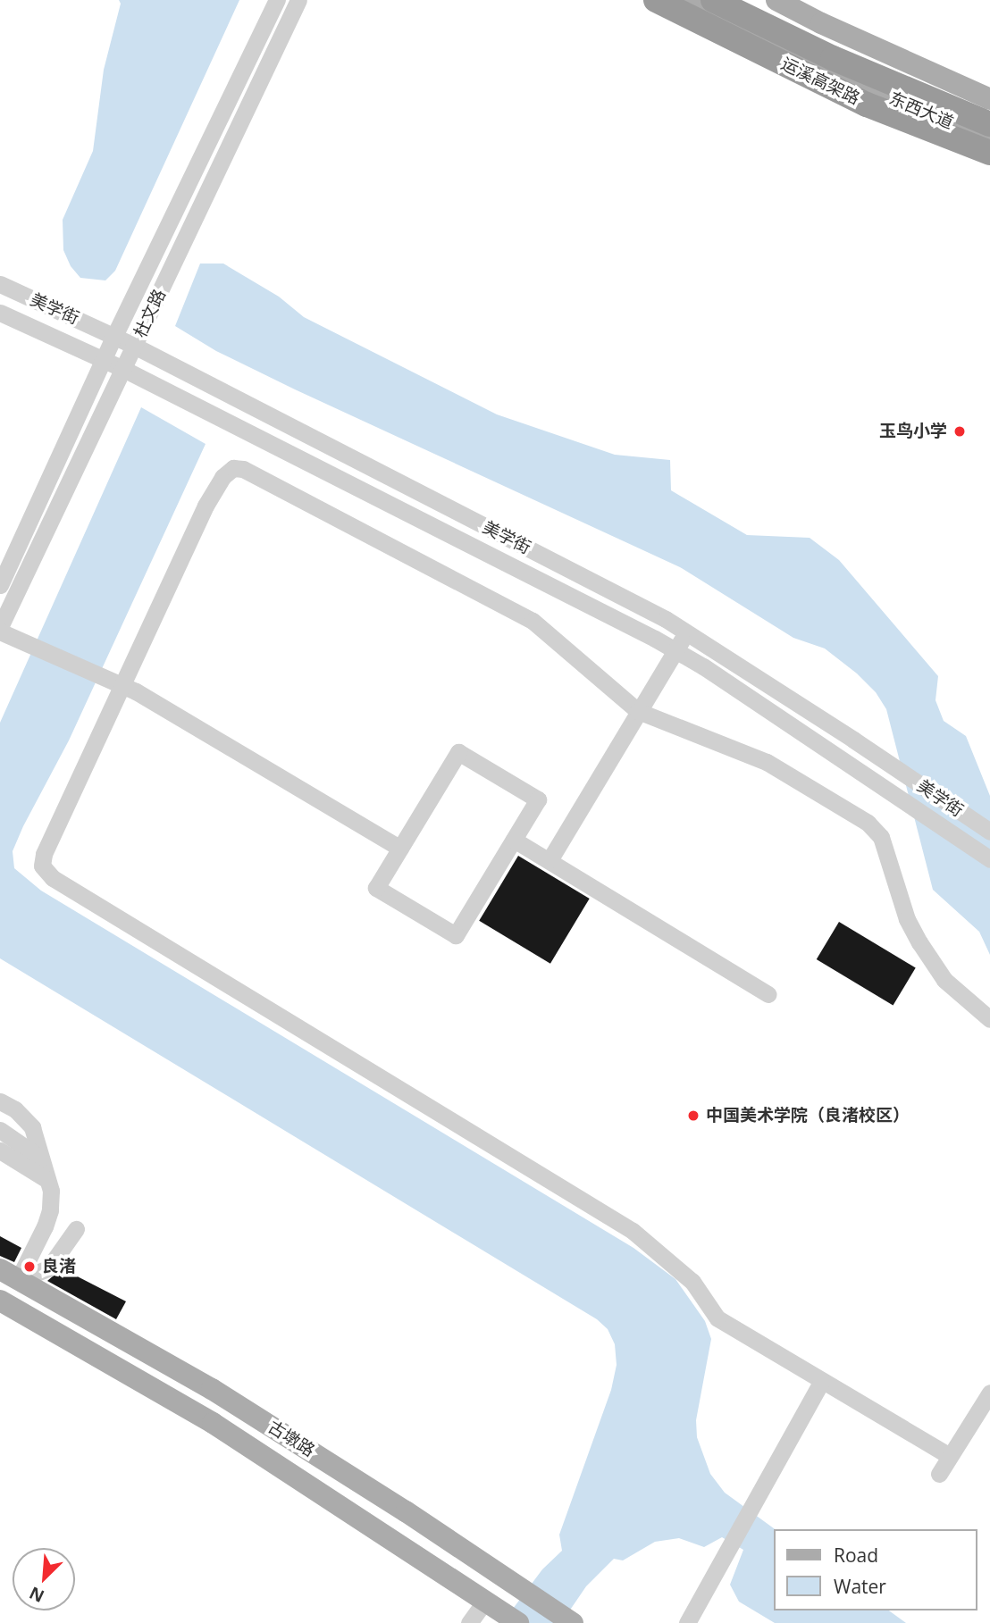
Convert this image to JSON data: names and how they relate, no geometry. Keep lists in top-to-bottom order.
{
  "streets": {
    "highway": ["运溪高架路"],
    "main road": ["东西大道", "古墩路"],
    "street": ["美学街", "杜文路"]
  },
  "crossings": [
    ["美学街", "杜文路"]
  ],
  "places": ["玉鸟小学", "中国美术学院（良渚校区）", "良渚"],
  "legend": ["Road", "Water"],
  "north": "bottom left"
}
